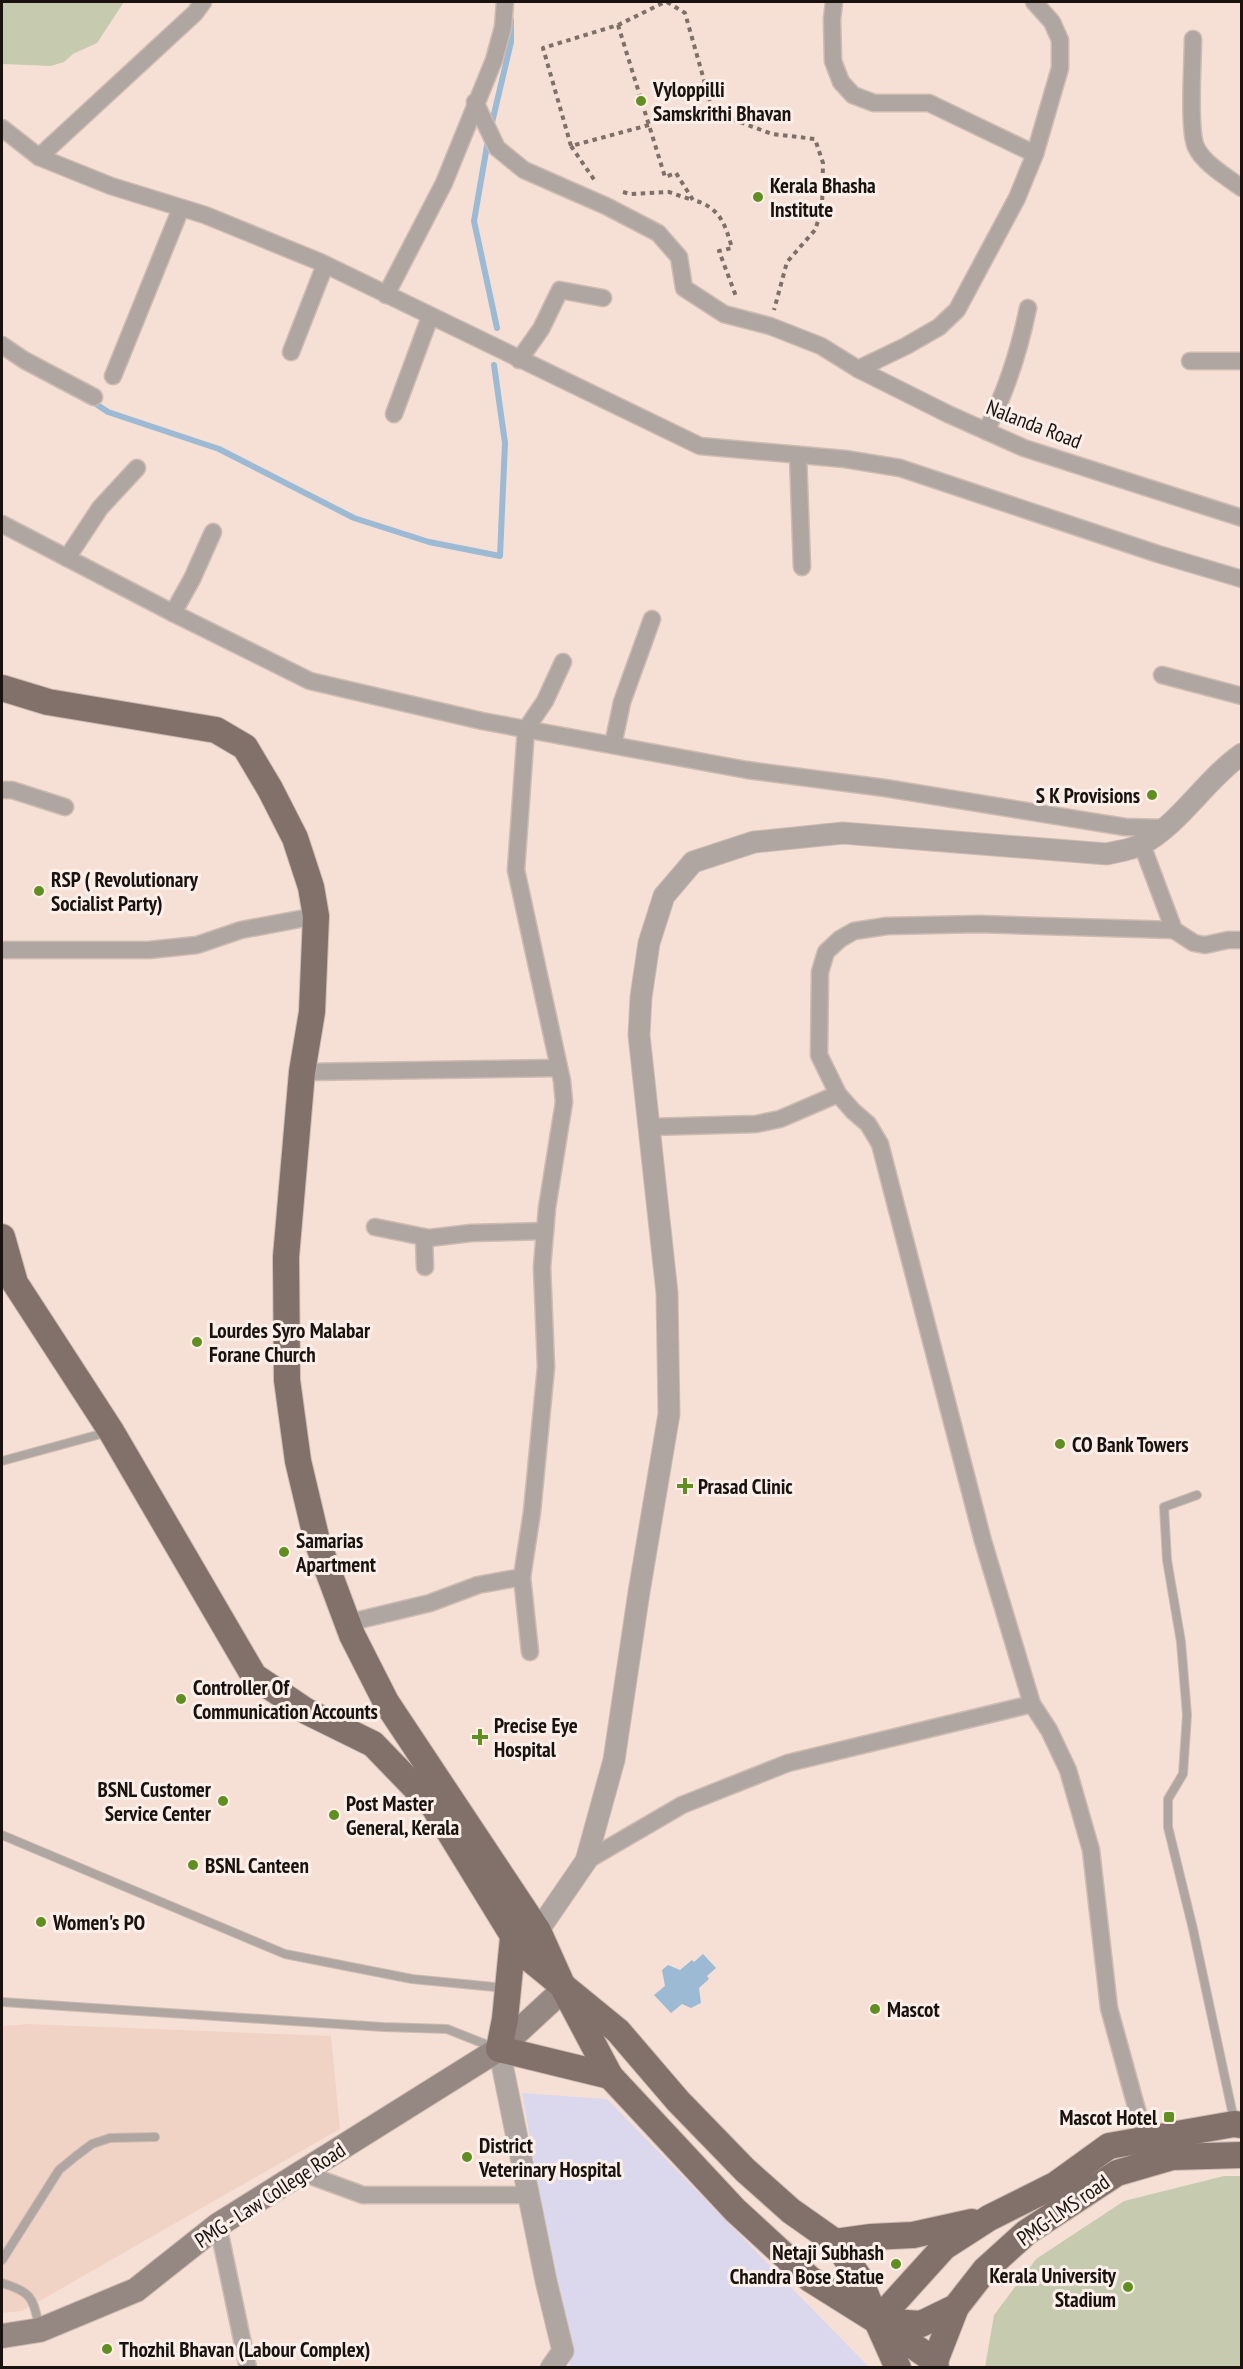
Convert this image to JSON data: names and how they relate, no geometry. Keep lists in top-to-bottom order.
{
  "streets": {
    "main road": ["PMG - Law College Road", "PMG-LMS road"],
    "street": ["Nalanda Road"]
  },
  "places": {
    "other": [
      "Vyloppilli Samskrithi Bhavan",
      "Kerala Bhasha Institute",
      "S K Provisions",
      "RSP ( Revolutionary Socialist Party)",
      "Lourdes Syro Malabar Forane Church",
      "CO Bank Towers",
      "Samarias Apartment",
      "Controller Of Communication Accounts",
      "BSNL Customer Service Center",
      "Post Master General, Kerala",
      "BSNL Canteen",
      "Women's PO",
      "Mascot",
      "District Veterinary Hospital",
      "Netaji Subhash Chandra Bose Statue",
      "Kerala University Stadium",
      "Thozhil Bhavan (Labour Complex)"
    ],
    "health": ["Prasad Clinic", "Precise Eye Hospital"],
    "transit": ["Mascot Hotel"]
  }
}
